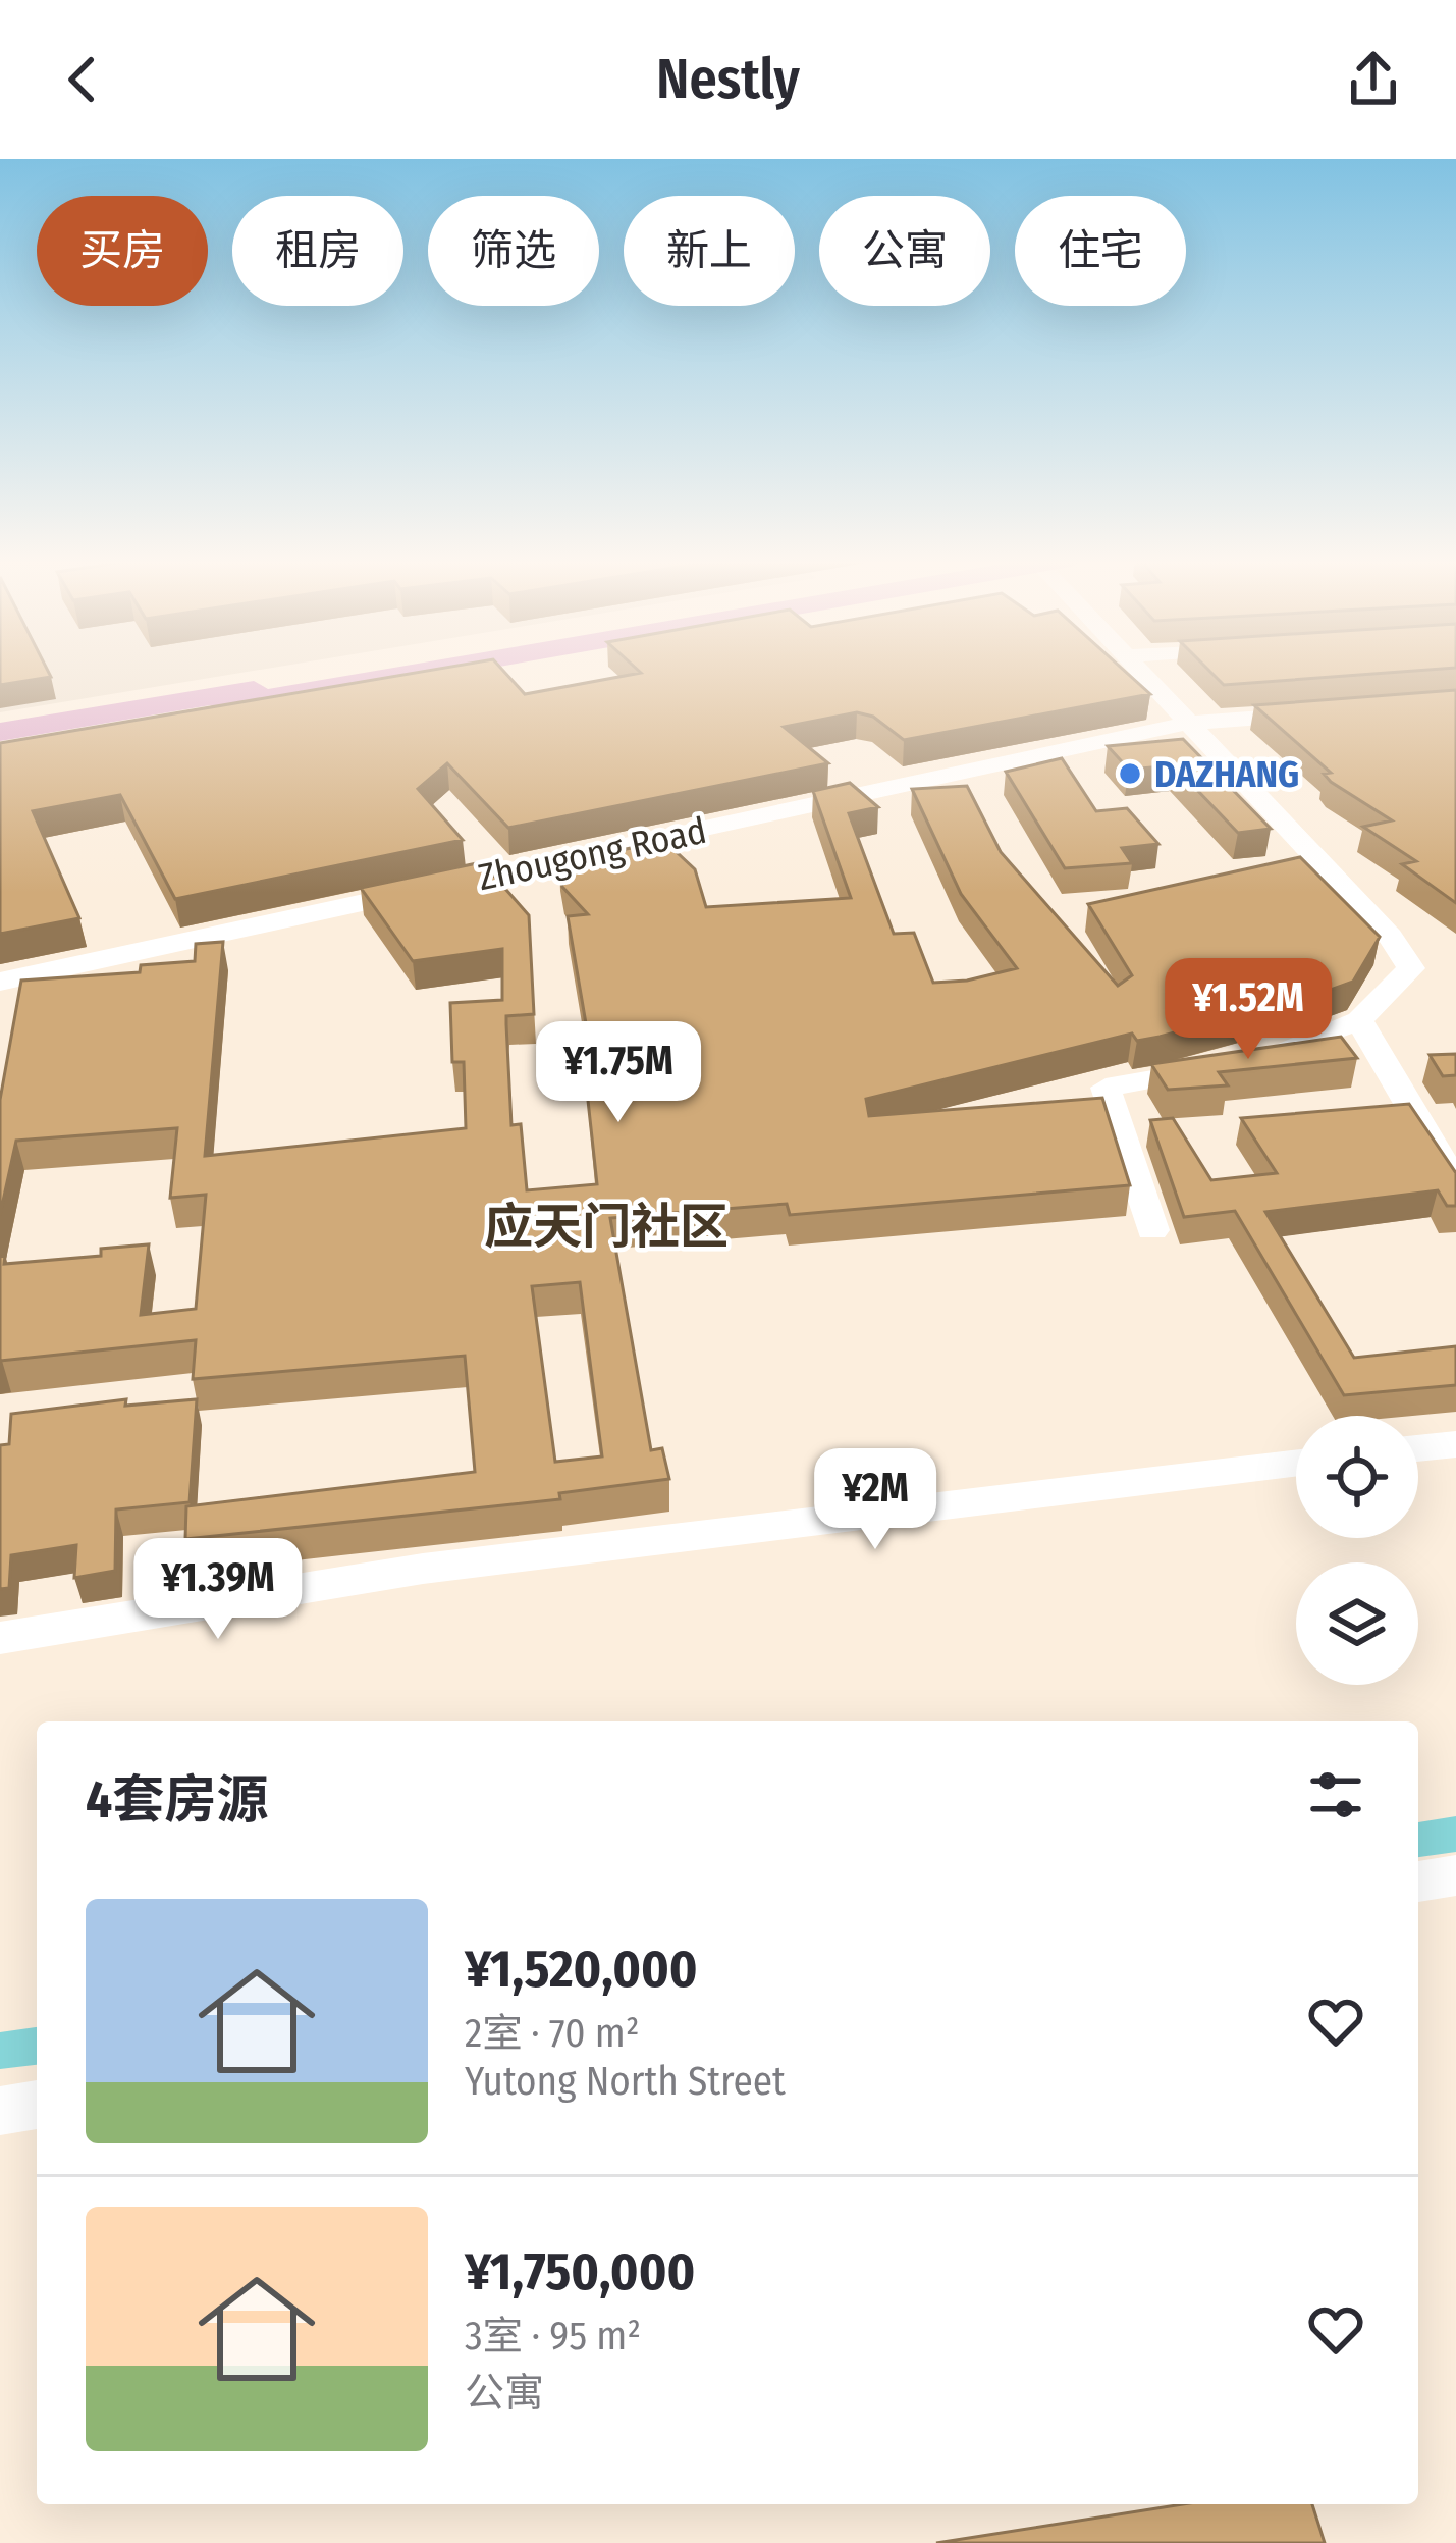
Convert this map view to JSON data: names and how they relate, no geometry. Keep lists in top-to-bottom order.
{
  "streets": {
    "street": ["Zhougong Road"]
  },
  "districts": ["应天门社区"],
  "places": ["DAZHANG"],
  "page": {
    "header": "Nestly",
    "chip": [
      "买房",
      "租房",
      "筛选",
      "新上",
      "公寓",
      "住宅"
    ],
    "price": [
      "¥1.52M",
      "¥1.75M",
      "¥2M",
      "¥1.39M"
    ],
    "heading": "4套房源",
    "list": [
      {
        "name": "¥1,520,000",
        "note": "2室 · 70 m² · Yutong North Street"
      },
      {
        "name": "¥1,750,000",
        "note": "3室 · 95 m² · 公寓"
      }
    ]
  }
}
